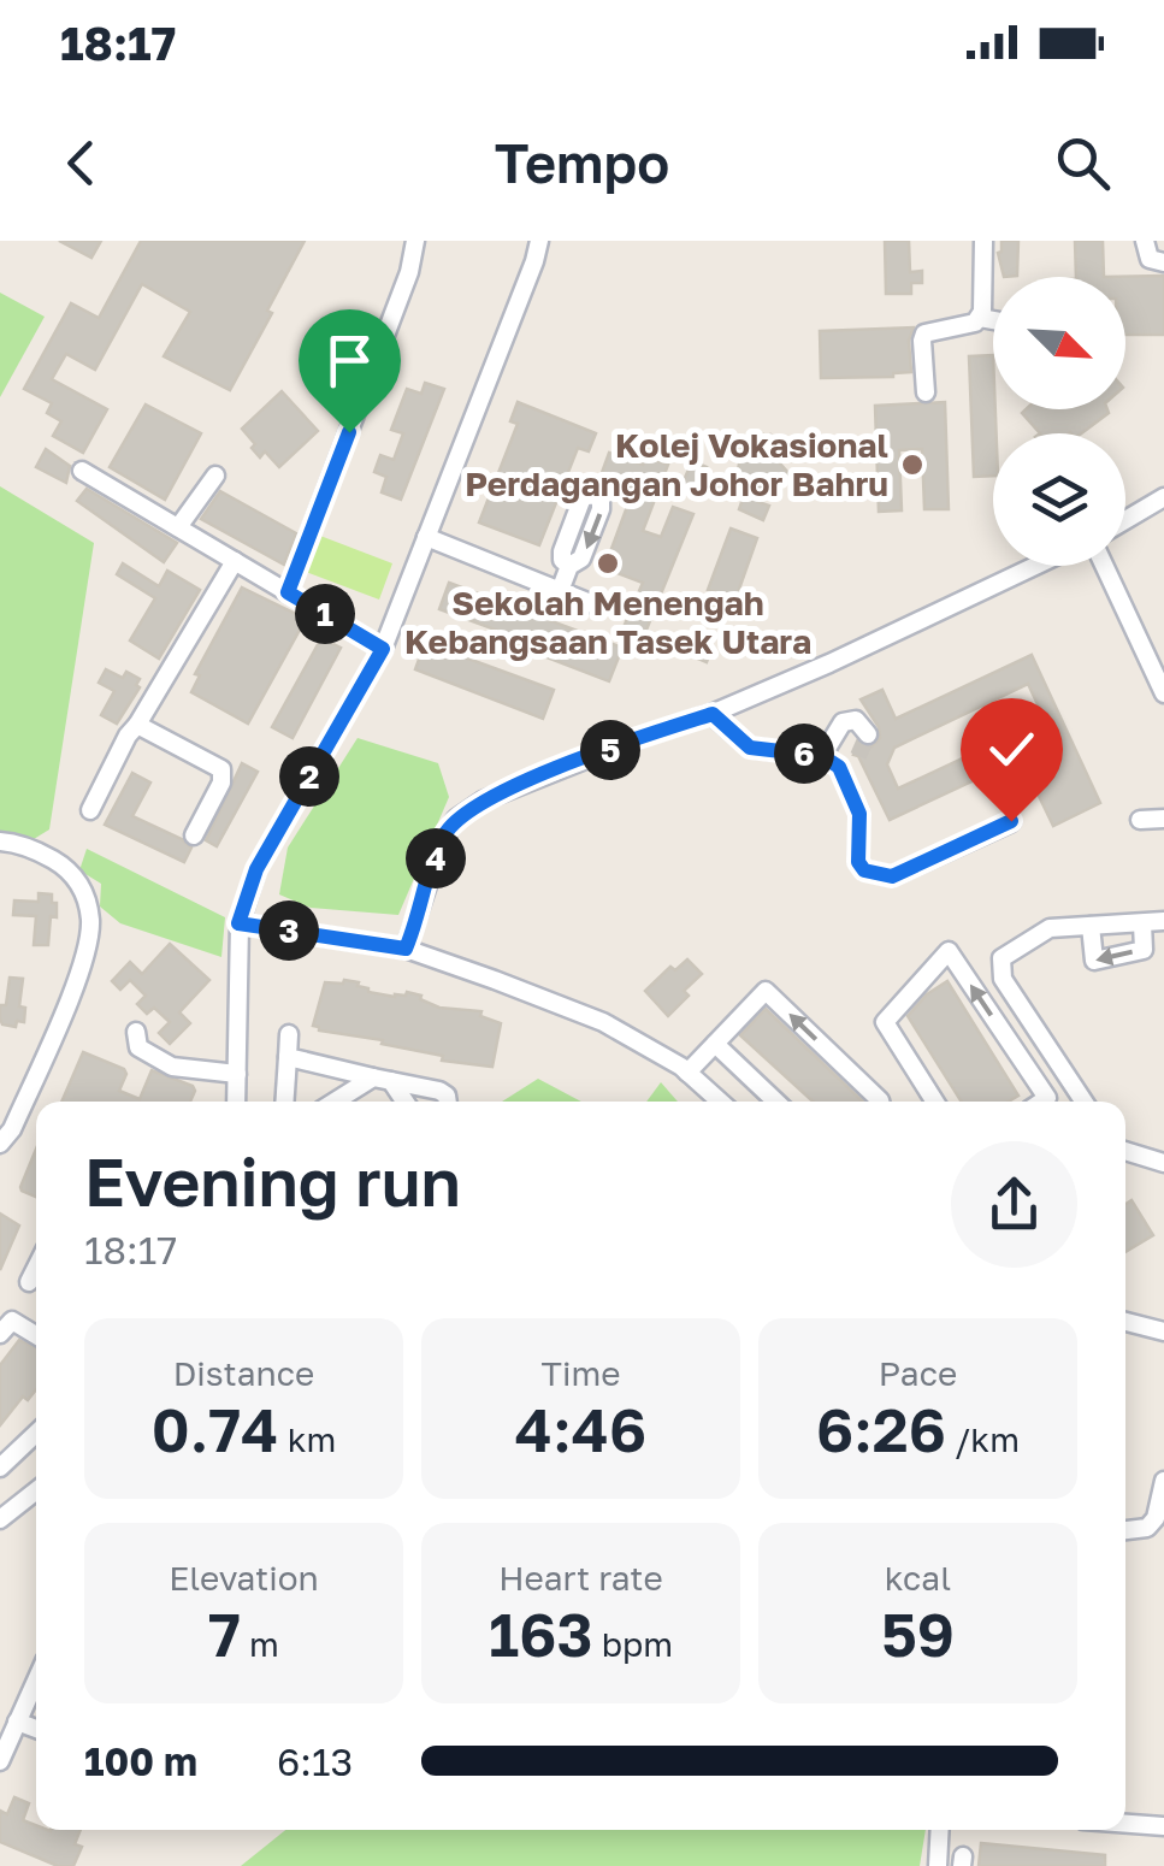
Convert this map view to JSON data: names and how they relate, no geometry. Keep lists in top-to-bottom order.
{
  "places": ["Kolej Vokasional Perdagangan Johor Bahru", "Sekolah Menengah Kebangsaan Tasek Utara"],
  "north": "bottom right",
  "page": {
    "status": "18:17",
    "header": "Tempo",
    "pins": [
      "1",
      "5",
      "6",
      "2",
      "4",
      "3"
    ],
    "heading": ["Evening run", "18:17"],
    "stats": [
      ["Distance", "0.74 km"],
      ["Time", "4:46"],
      ["Pace", "6:26 /km"],
      ["Elevation", "7 m"],
      ["Heart rate", "163 bpm"],
      ["kcal", "59"]
    ],
    "list": [
      {
        "name": "100 m",
        "note": "6:13"
      }
    ]
  }
}
